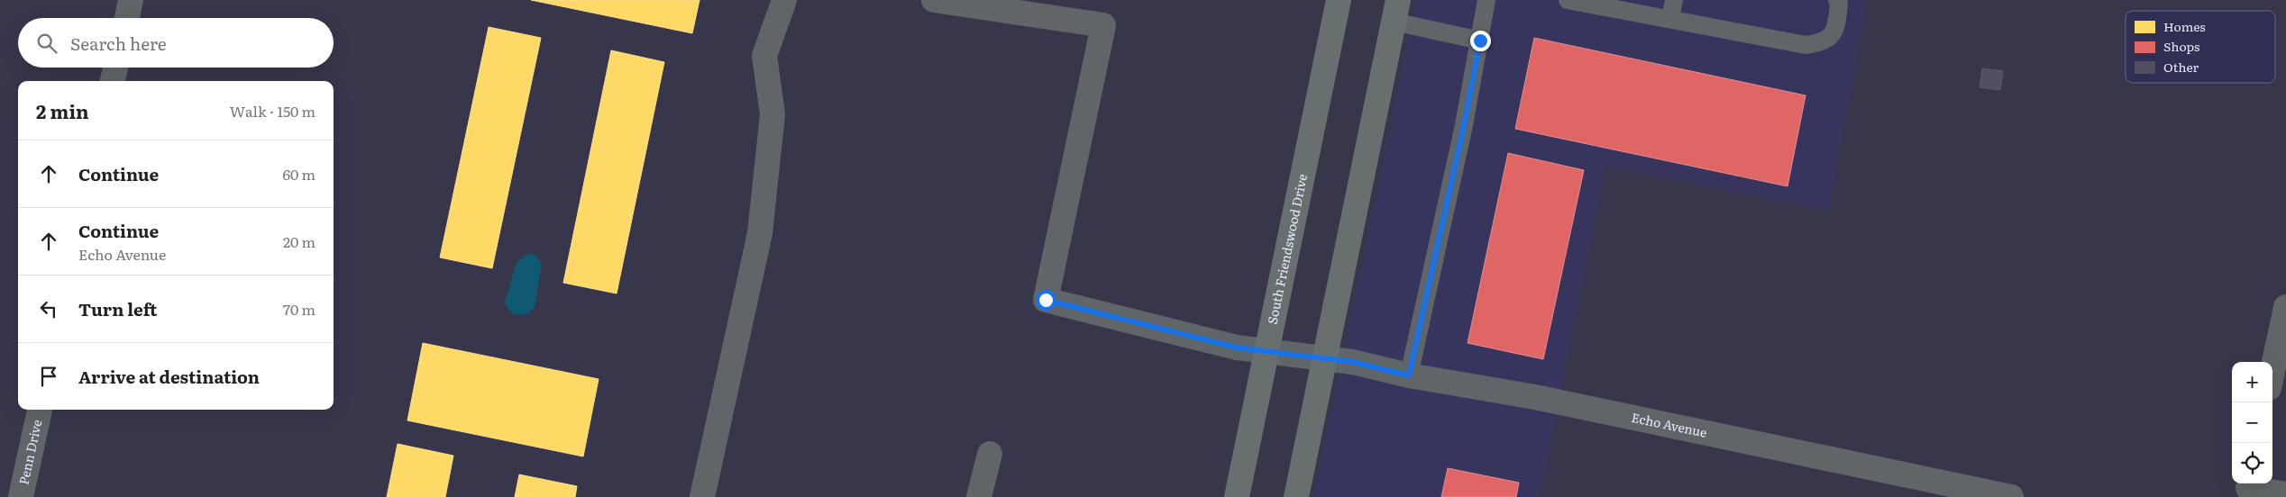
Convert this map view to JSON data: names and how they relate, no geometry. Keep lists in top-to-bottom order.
{
  "streets": {
    "main road": ["South Friendswood Drive"],
    "street": ["Echo Avenue", "Penn Drive"]
  },
  "crossings": [
    ["South Friendswood Drive", "Echo Avenue"]
  ],
  "legend": ["Homes", "Shops", "Other"],
  "page": {
    "search": "Search here",
    "heading": ["2 min", "Walk · 150 m"],
    "list": [
      ["Continue", "60 m"],
      ["Continue", "Echo Avenue", "20 m"],
      ["Turn left", "70 m"],
      "Arrive at destination"
    ],
    "map_buttons": ["+", "−"]
  }
}
